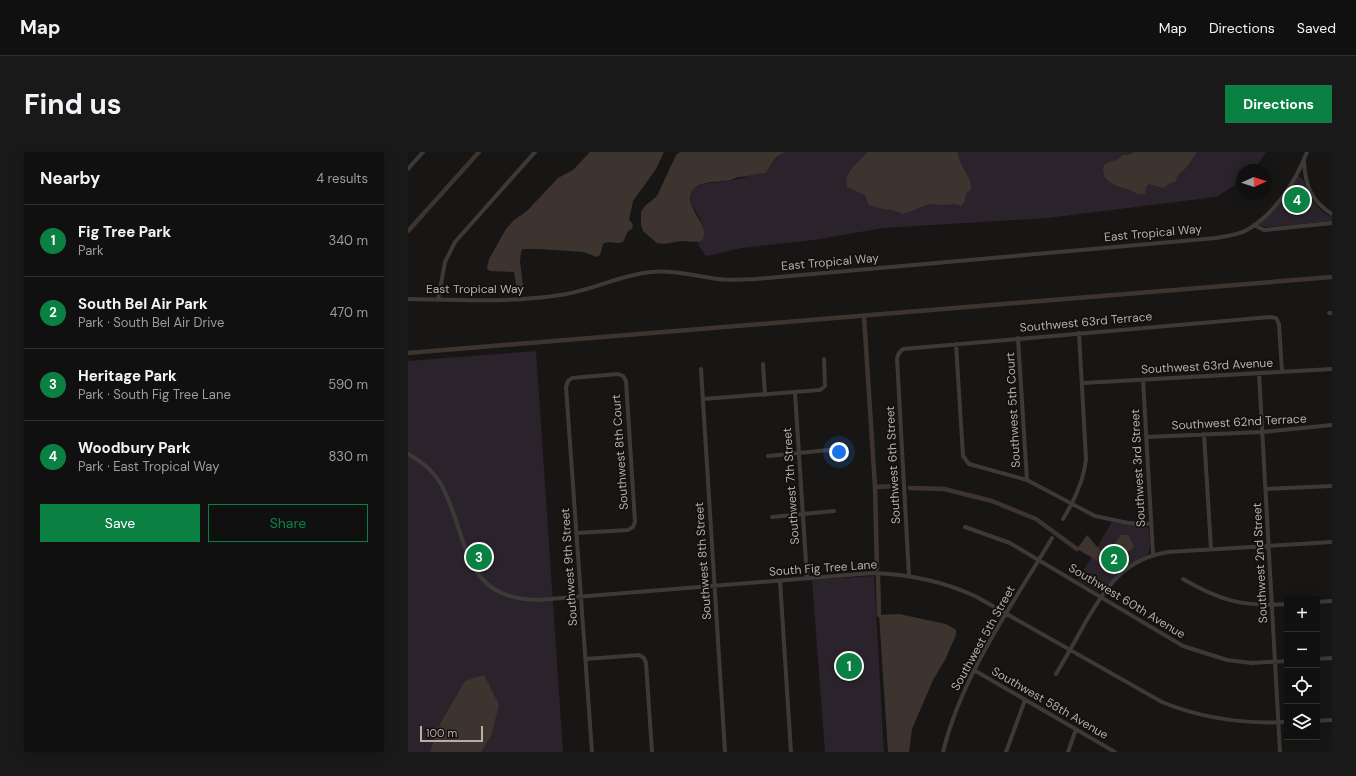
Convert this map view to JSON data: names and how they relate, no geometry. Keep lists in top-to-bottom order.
{
  "streets": {
    "street": [
      "East Tropical Way",
      "Southwest 63rd Terrace",
      "Southwest 63rd Avenue",
      "Southwest 5th Court",
      "Southwest 62nd Terrace",
      "Southwest 8th Court",
      "Southwest 6th Street",
      "Southwest 3rd Street",
      "Southwest 7th Street",
      "Southwest 8th Street",
      "Southwest 2nd Street",
      "Southwest 9th Street",
      "South Fig Tree Lane",
      "Southwest 60th Avenue",
      "Southwest 5th Street",
      "Southwest 58th Avenue"
    ]
  },
  "crossings": [
    ["Southwest 63rd Terrace", "Southwest 63rd Avenue"],
    ["Southwest 63rd Terrace", "Southwest 5th Court"],
    ["Southwest 63rd Terrace", "Southwest 6th Street"],
    ["Southwest 63rd Avenue", "Southwest 3rd Street"],
    ["Southwest 63rd Avenue", "Southwest 2nd Street"],
    ["Southwest 62nd Terrace", "Southwest 3rd Street"],
    ["Southwest 62nd Terrace", "Southwest 2nd Street"],
    ["Southwest 8th Court", "Southwest 9th Street"],
    ["Southwest 6th Street", "South Fig Tree Lane"],
    ["Southwest 7th Street", "South Fig Tree Lane"],
    ["Southwest 8th Street", "South Fig Tree Lane"],
    ["Southwest 2nd Street", "South Fig Tree Lane"],
    ["Southwest 2nd Street", "Southwest 60th Avenue"],
    ["Southwest 9th Street", "South Fig Tree Lane"],
    ["South Fig Tree Lane", "Southwest 5th Street"],
    ["Southwest 60th Avenue", "Southwest 5th Street"],
    ["Southwest 5th Street", "Southwest 58th Avenue"]
  ],
  "scale_bar": "100 m",
  "north": "right",
  "page": {
    "header": "Map",
    "nav": ["Map", "Directions", "Saved"],
    "buttons": [
      "Directions",
      ["Save", "Share"]
    ],
    "title": "Find us",
    "heading": ["Nearby", "4 results"],
    "pins": [
      "4",
      "3",
      "2",
      "1"
    ],
    "list": [
      {
        "mark": "1",
        "name": "Fig Tree Park",
        "note": "Park",
        "value": "340 m"
      },
      {
        "mark": "2",
        "name": "South Bel Air Park",
        "note": "Park · South Bel Air Drive",
        "value": "470 m"
      },
      {
        "mark": "3",
        "name": "Heritage Park",
        "note": "Park · South Fig Tree Lane",
        "value": "590 m"
      },
      {
        "mark": "4",
        "name": "Woodbury Park",
        "note": "Park · East Tropical Way",
        "value": "830 m"
      }
    ],
    "map_buttons": ["+", "−"],
    "scale": "100 m"
  }
}
